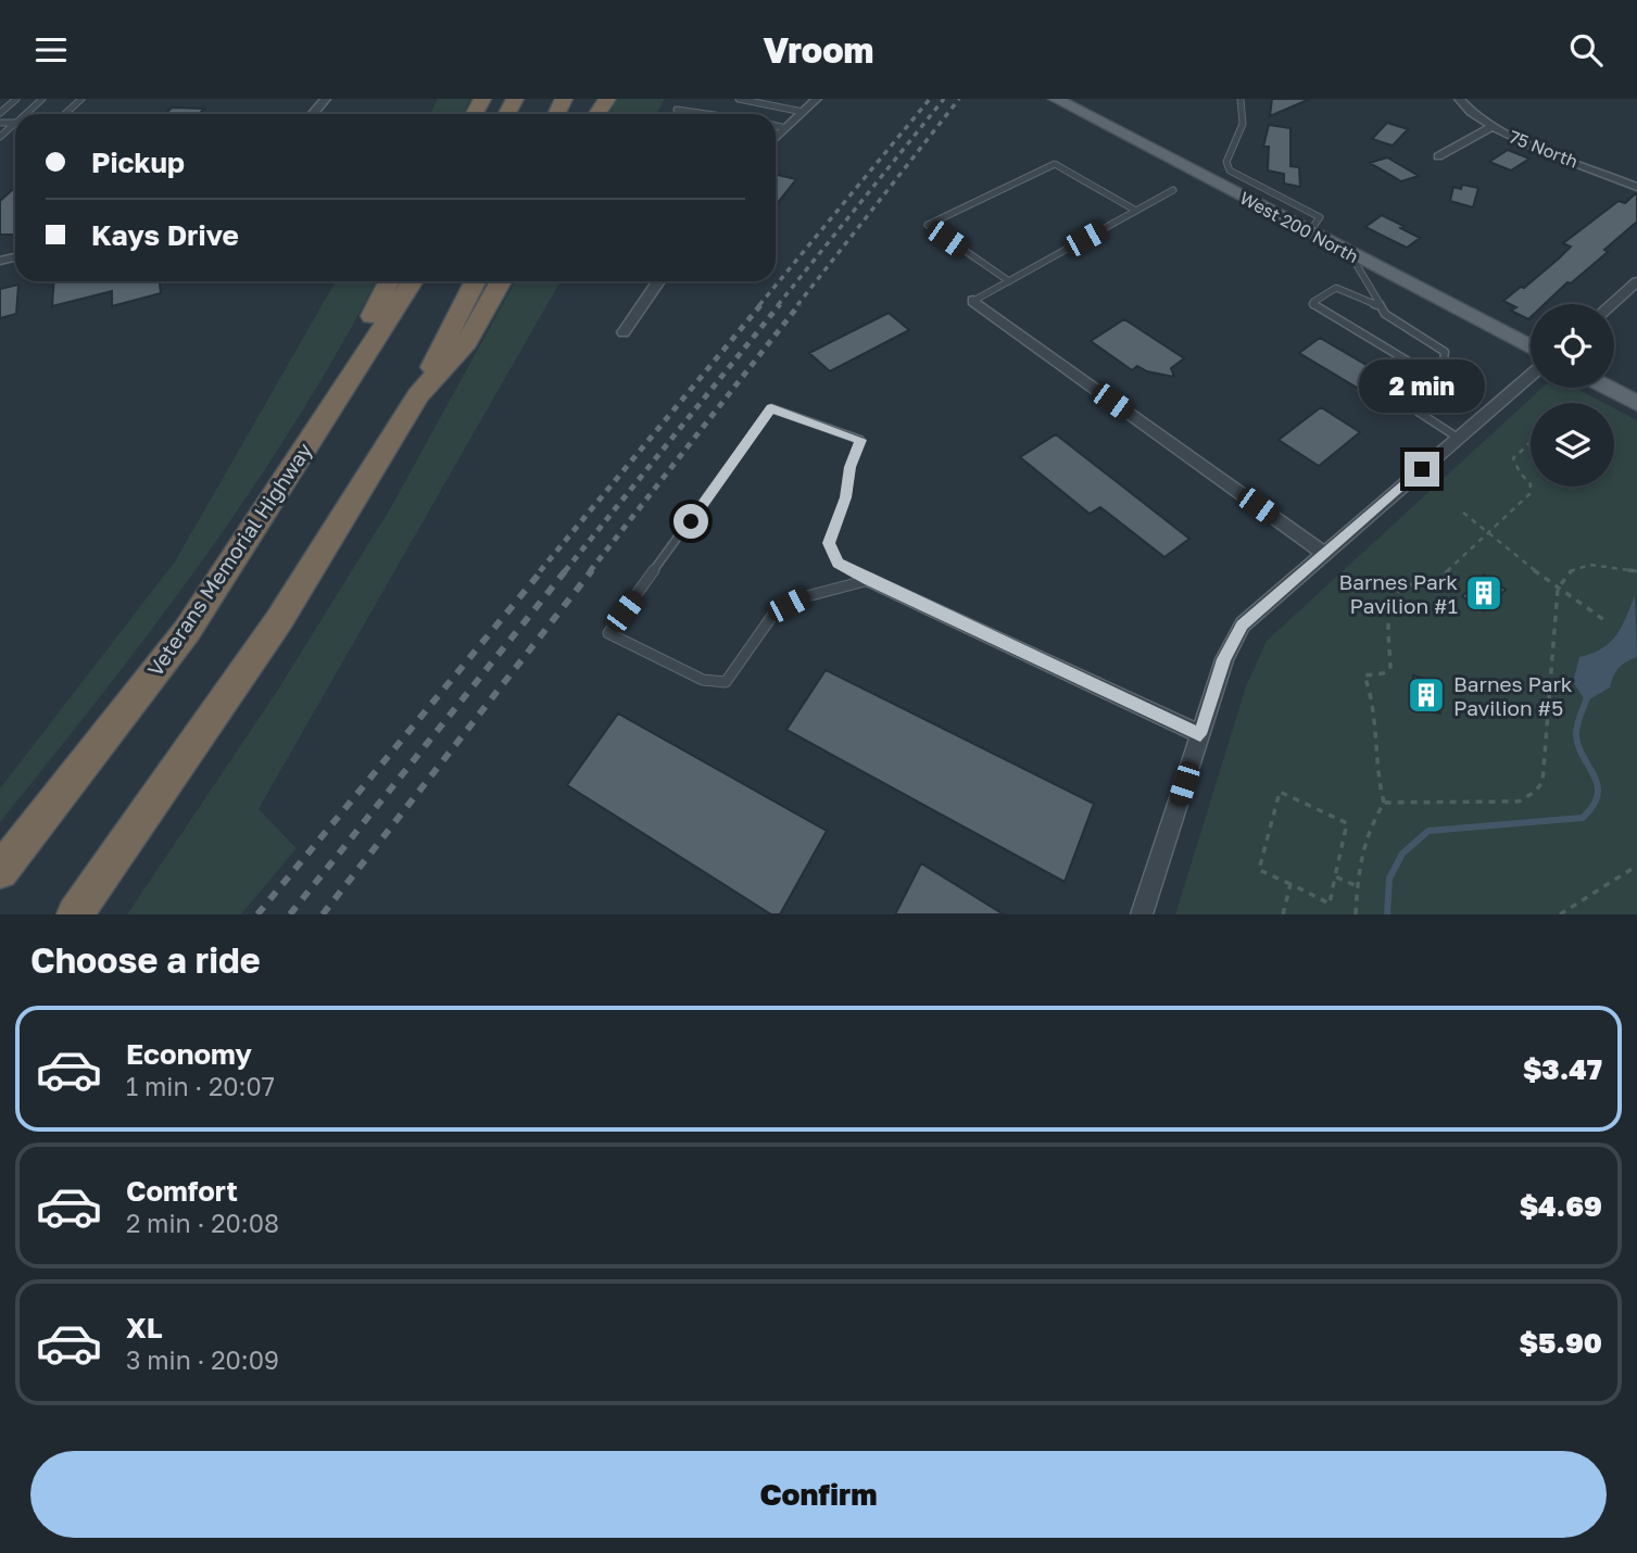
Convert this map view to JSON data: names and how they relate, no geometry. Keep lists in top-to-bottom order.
{
  "streets": {
    "highway": ["Veterans Memorial Highway"],
    "main road": ["West 200 North"],
    "street": ["75 North"]
  },
  "places": {
    "building": ["Barnes Park Pavilion #1", "Barnes Park Pavilion #5"]
  },
  "page": {
    "header": "Vroom",
    "banner": ["Pickup", "Kays Drive"],
    "bubble": "2 min",
    "heading": "Choose a ride",
    "list": [
      {
        "name": "Economy",
        "note": "1 min · 20:07",
        "value": "$3.47"
      },
      {
        "name": "Comfort",
        "note": "2 min · 20:08",
        "value": "$4.69"
      },
      {
        "name": "XL",
        "note": "3 min · 20:09",
        "value": "$5.90"
      }
    ],
    "buttons": "Confirm"
  }
}
